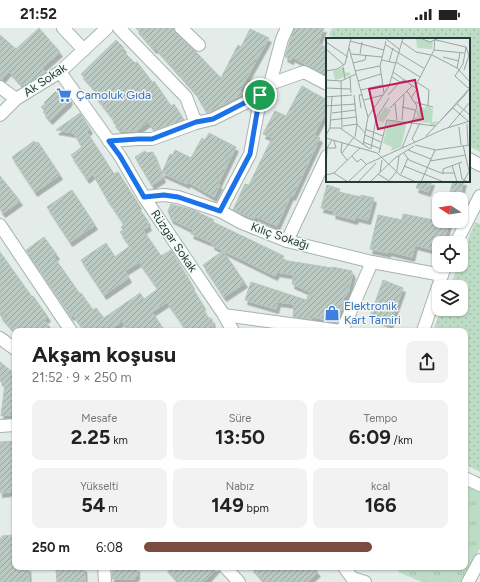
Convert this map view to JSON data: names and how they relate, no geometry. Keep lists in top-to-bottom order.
{
  "streets": {
    "street": ["Ak Sokak", "Kılıç Sokağı", "Rüzgar Sokak"]
  },
  "crossings": [
    ["Ak Sokak", "Rüzgar Sokak"],
    ["Kılıç Sokağı", "Rüzgar Sokak"]
  ],
  "places": {
    "supermarket": ["Çamoluk Gıda"],
    "shop": ["Elektronik Kart Tamiri"]
  },
  "north": "left",
  "page": {
    "status": "21:52",
    "heading": ["Akşam koşusu", "21:52 · 9 × 250 m"],
    "stats": [
      ["Mesafe", "2.25 km"],
      ["Süre", "13:50"],
      ["Tempo", "6:09 /km"],
      ["Yükselti", "54 m"],
      ["Nabız", "149 bpm"],
      ["kcal", "166"]
    ],
    "list": [
      {
        "name": "250 m",
        "note": "6:08"
      }
    ]
  }
}
